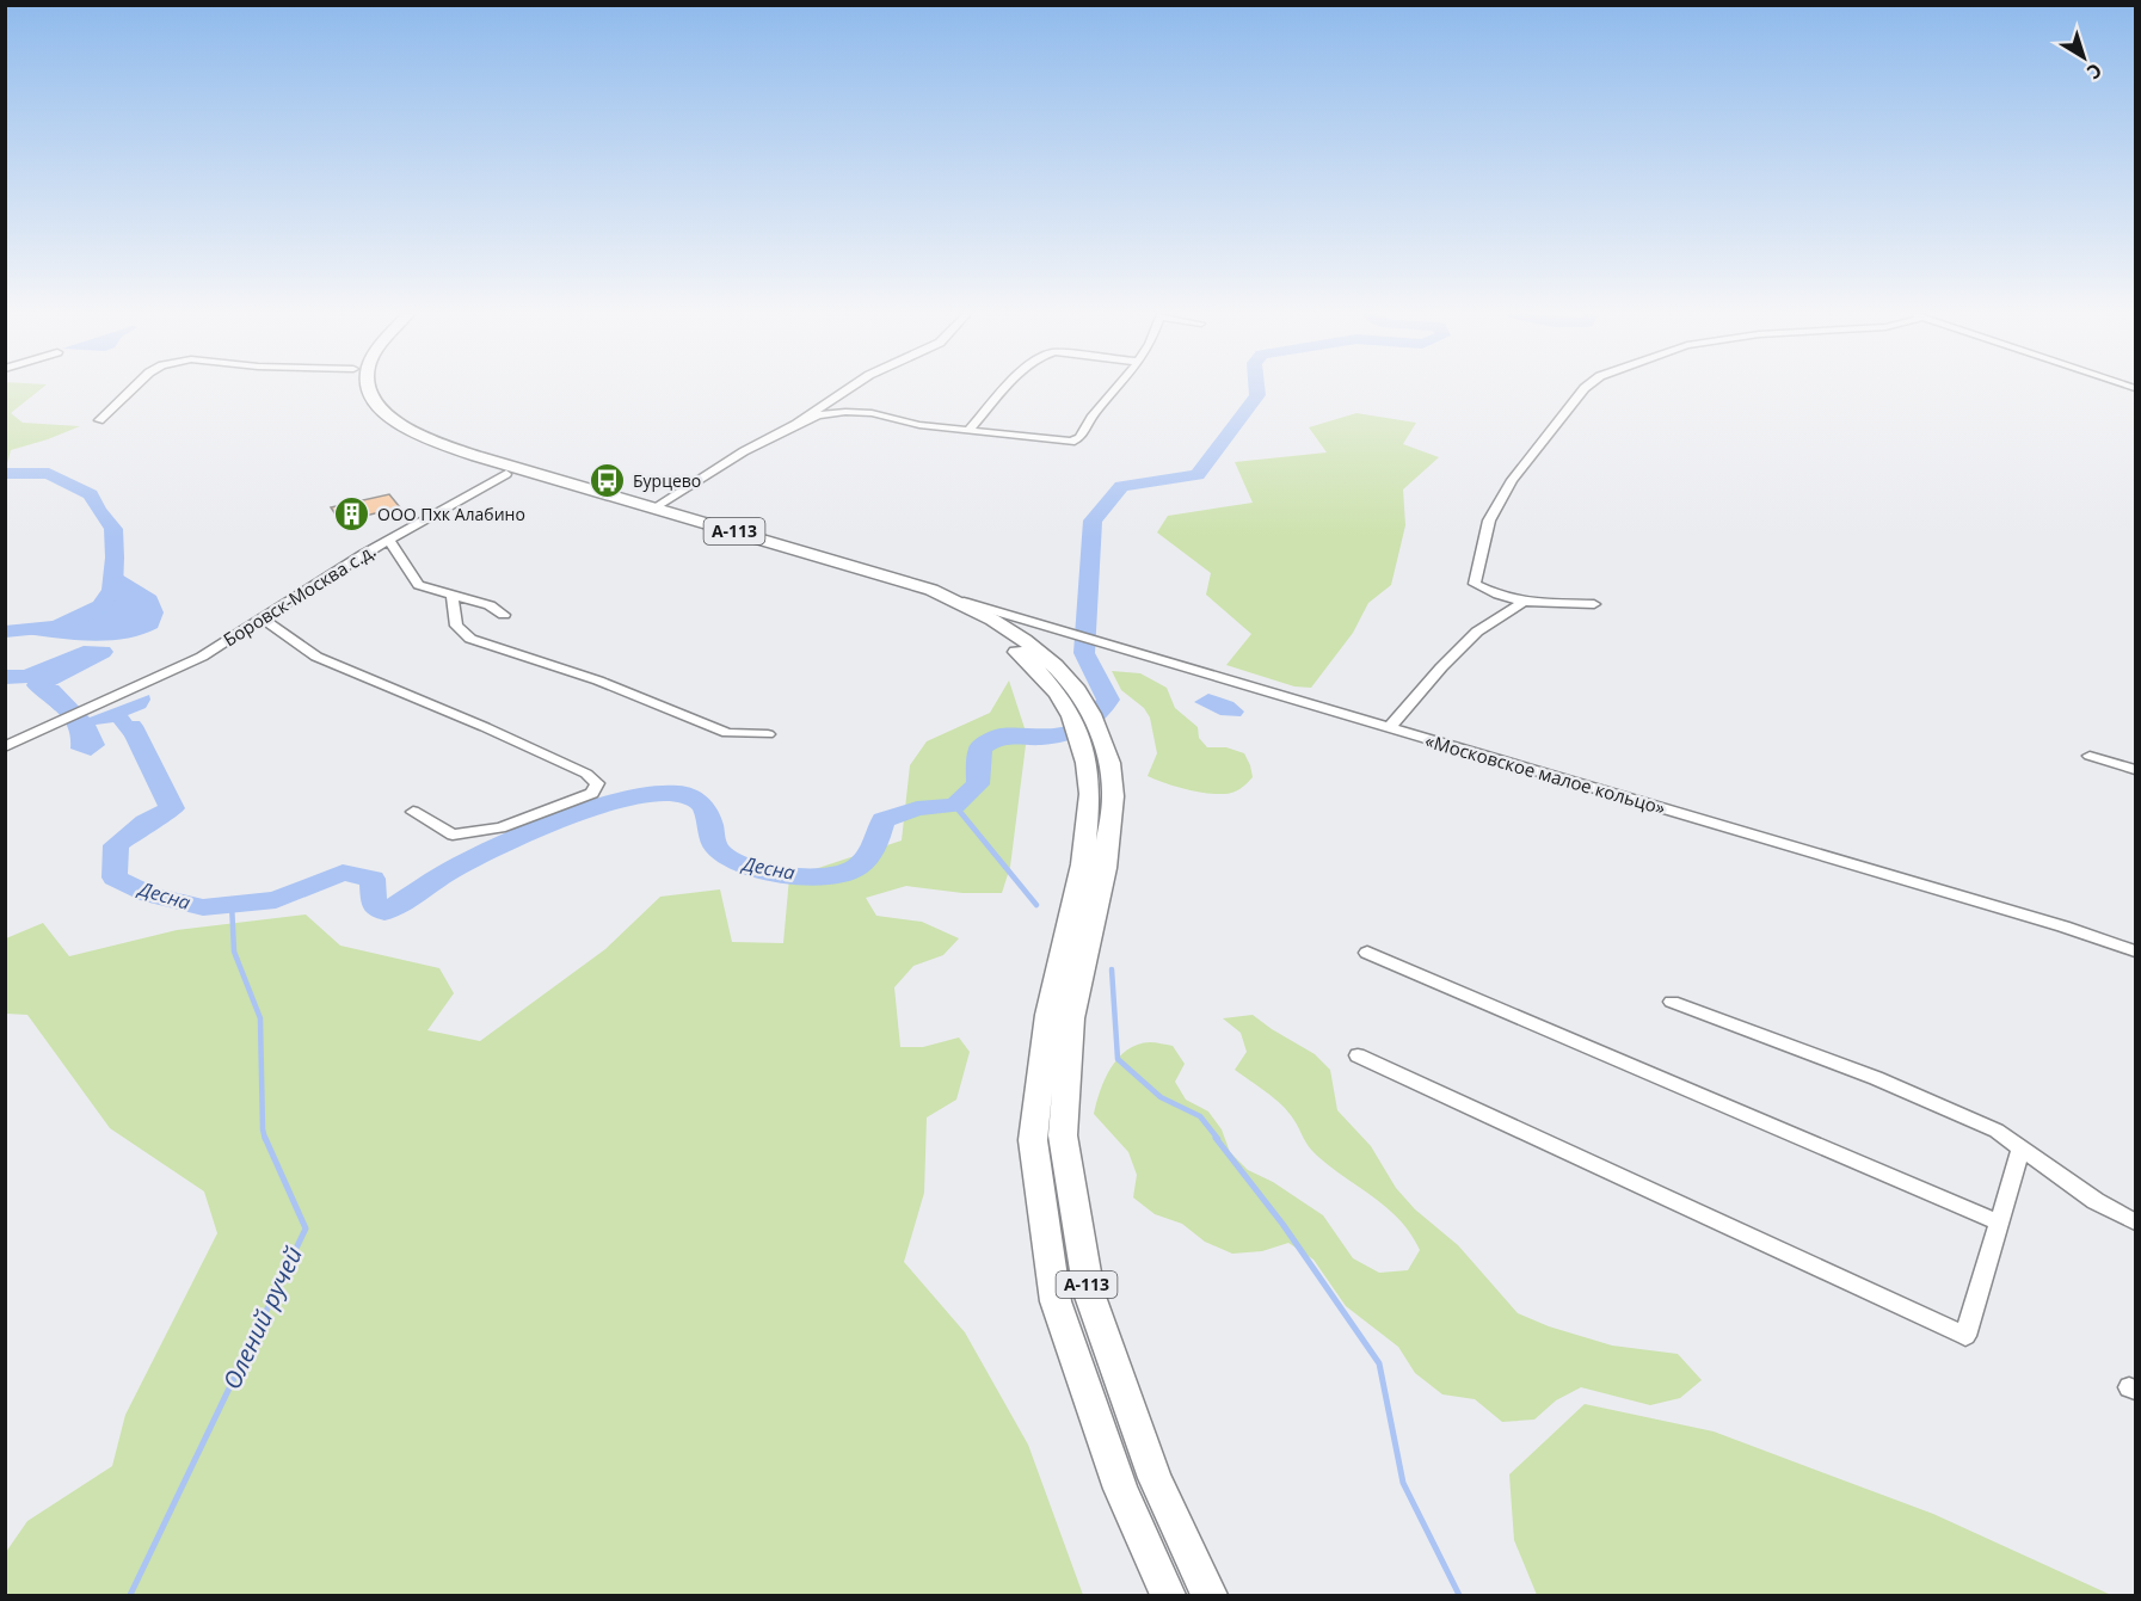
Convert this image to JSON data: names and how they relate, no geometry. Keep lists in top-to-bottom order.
{
  "streets": {
    "highway": ["А-113"],
    "street": ["Боровск-Москва с.д.", "«Московское малое кольцо»"]
  },
  "crossings": [
    ["А-113", "Боровск-Москва с.д."],
    ["А-113", "«Московское малое кольцо»"]
  ],
  "water": ["Десна", "Олений ручей"],
  "places": {
    "bus stop": ["Бурцево"],
    "building": ["ООО Пхк Алабино"]
  },
  "north": "bottom right"
}
